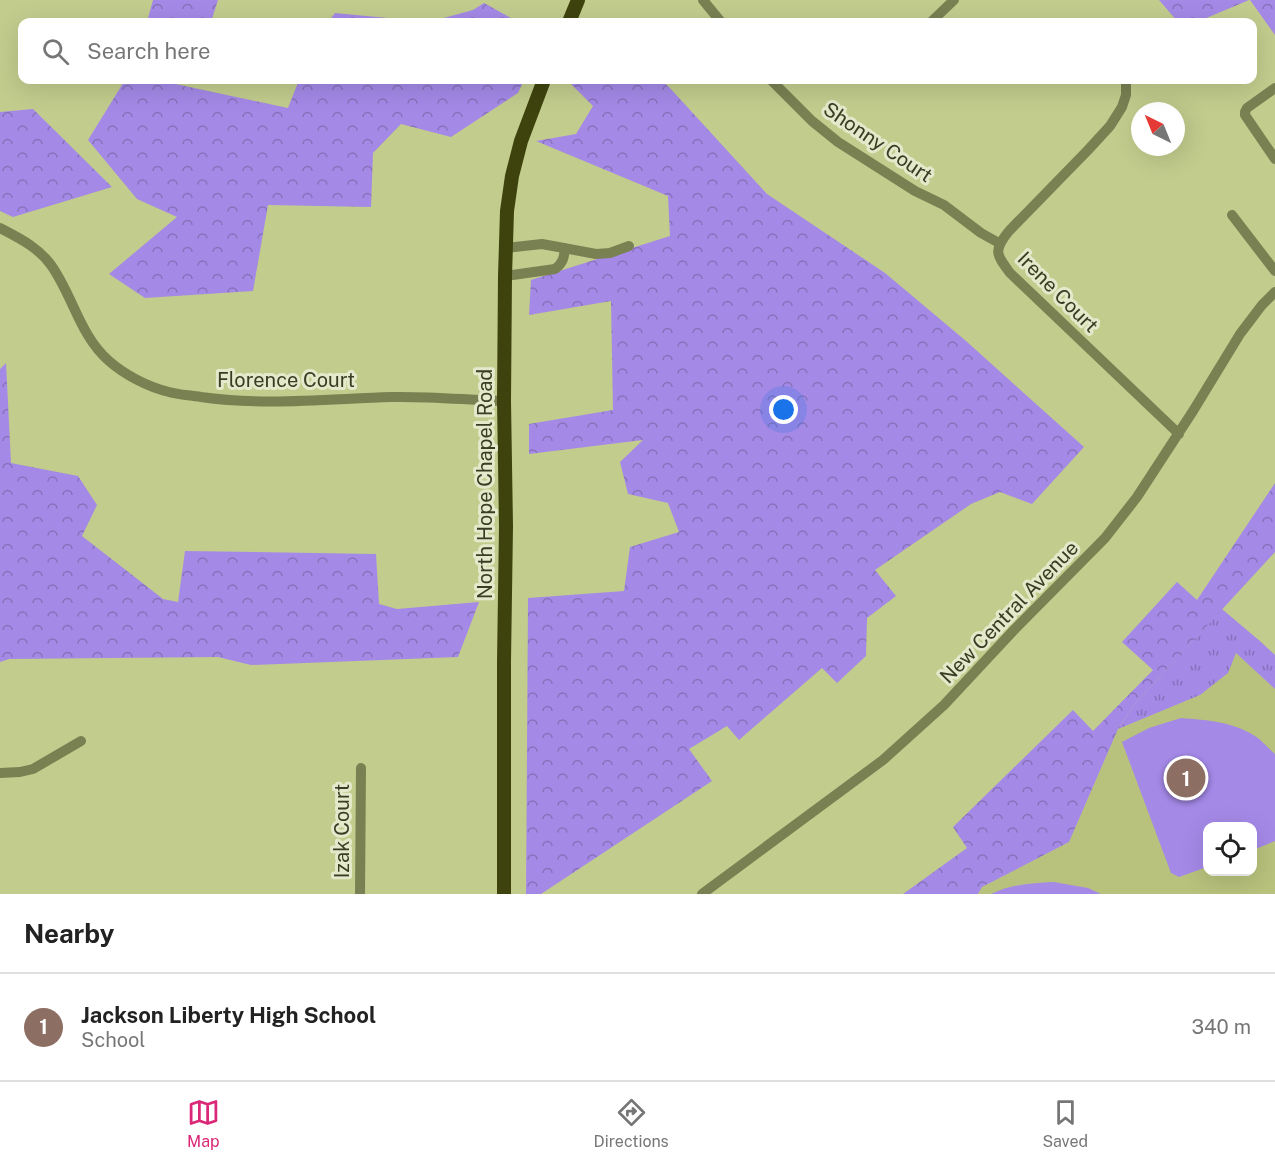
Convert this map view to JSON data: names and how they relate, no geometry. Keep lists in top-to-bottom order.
{
  "streets": {
    "main road": ["North Hope Chapel Road"],
    "street": [
      "Shonny Court",
      "Irene Court",
      "Florence Court",
      "New Central Avenue",
      "Izak Court"
    ]
  },
  "crossings": [
    ["Shonny Court", "Irene Court"],
    ["Irene Court", "New Central Avenue"],
    ["Florence Court", "North Hope Chapel Road"]
  ],
  "north": "top left",
  "page": {
    "search": "Search here",
    "pins": "1",
    "heading": "Nearby",
    "list": [
      {
        "mark": "1",
        "name": "Jackson Liberty High School",
        "note": "School",
        "value": "340 m"
      }
    ],
    "nav": ["Map", "Directions", "Saved"]
  }
}
